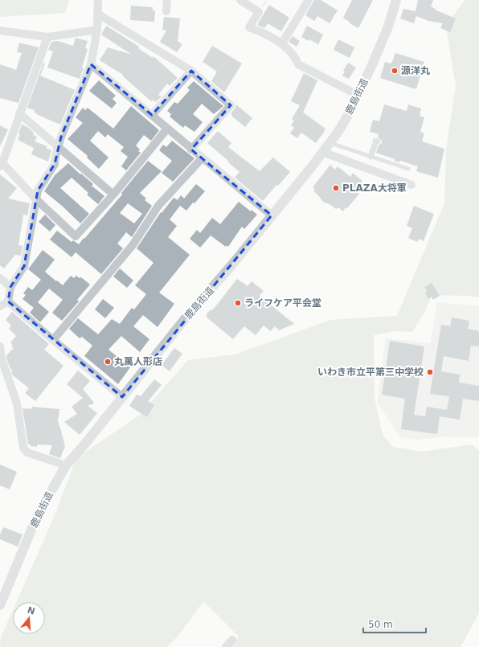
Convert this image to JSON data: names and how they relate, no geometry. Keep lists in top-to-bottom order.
{
  "streets": {
    "street": ["鹿島街道"]
  },
  "places": [
    "源洋丸",
    "PLAZA大将軍",
    "ライフケア平会堂",
    "丸萬人形店",
    "いわき市立平第三中学校"
  ],
  "scale_bar": "50 m",
  "north": "top"
}
